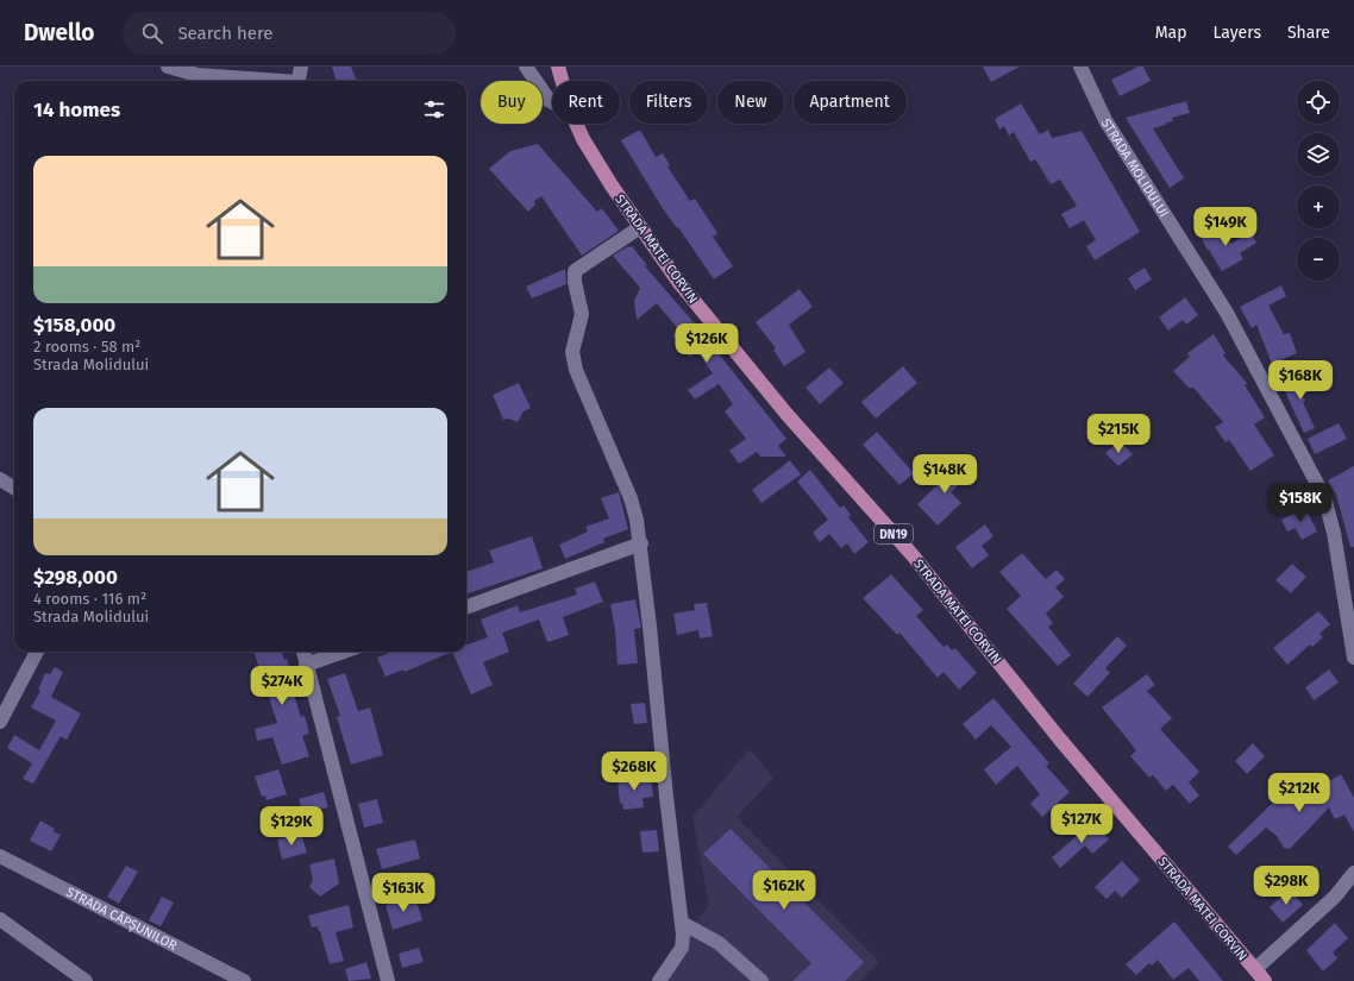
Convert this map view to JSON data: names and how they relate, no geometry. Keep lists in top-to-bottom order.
{
  "streets": {
    "main road": ["STRADA MATEI CORVIN", "DN19"],
    "street": ["STRADA MOLIDULUI", "STRADA CĂPȘUNILOR"]
  },
  "page": {
    "header": "Dwello",
    "search": "Search here",
    "nav": ["Map", "Layers", "Share"],
    "map_buttons": ["+", "−"],
    "chip": [
      "Buy",
      "Rent",
      "Filters",
      "New",
      "Apartment"
    ],
    "heading": "14 homes",
    "list": [
      {
        "name": "$158,000",
        "note": "2 rooms · 58 m² · Strada Molidului"
      },
      {
        "name": "$298,000",
        "note": "4 rooms · 116 m² · Strada Molidului"
      }
    ],
    "price": [
      "$149K",
      "$126K",
      "$168K",
      "$215K",
      "$148K",
      "$158K",
      "$274K",
      "$268K",
      "$212K",
      "$127K",
      "$129K",
      "$298K",
      "$162K",
      "$163K"
    ]
  }
}
